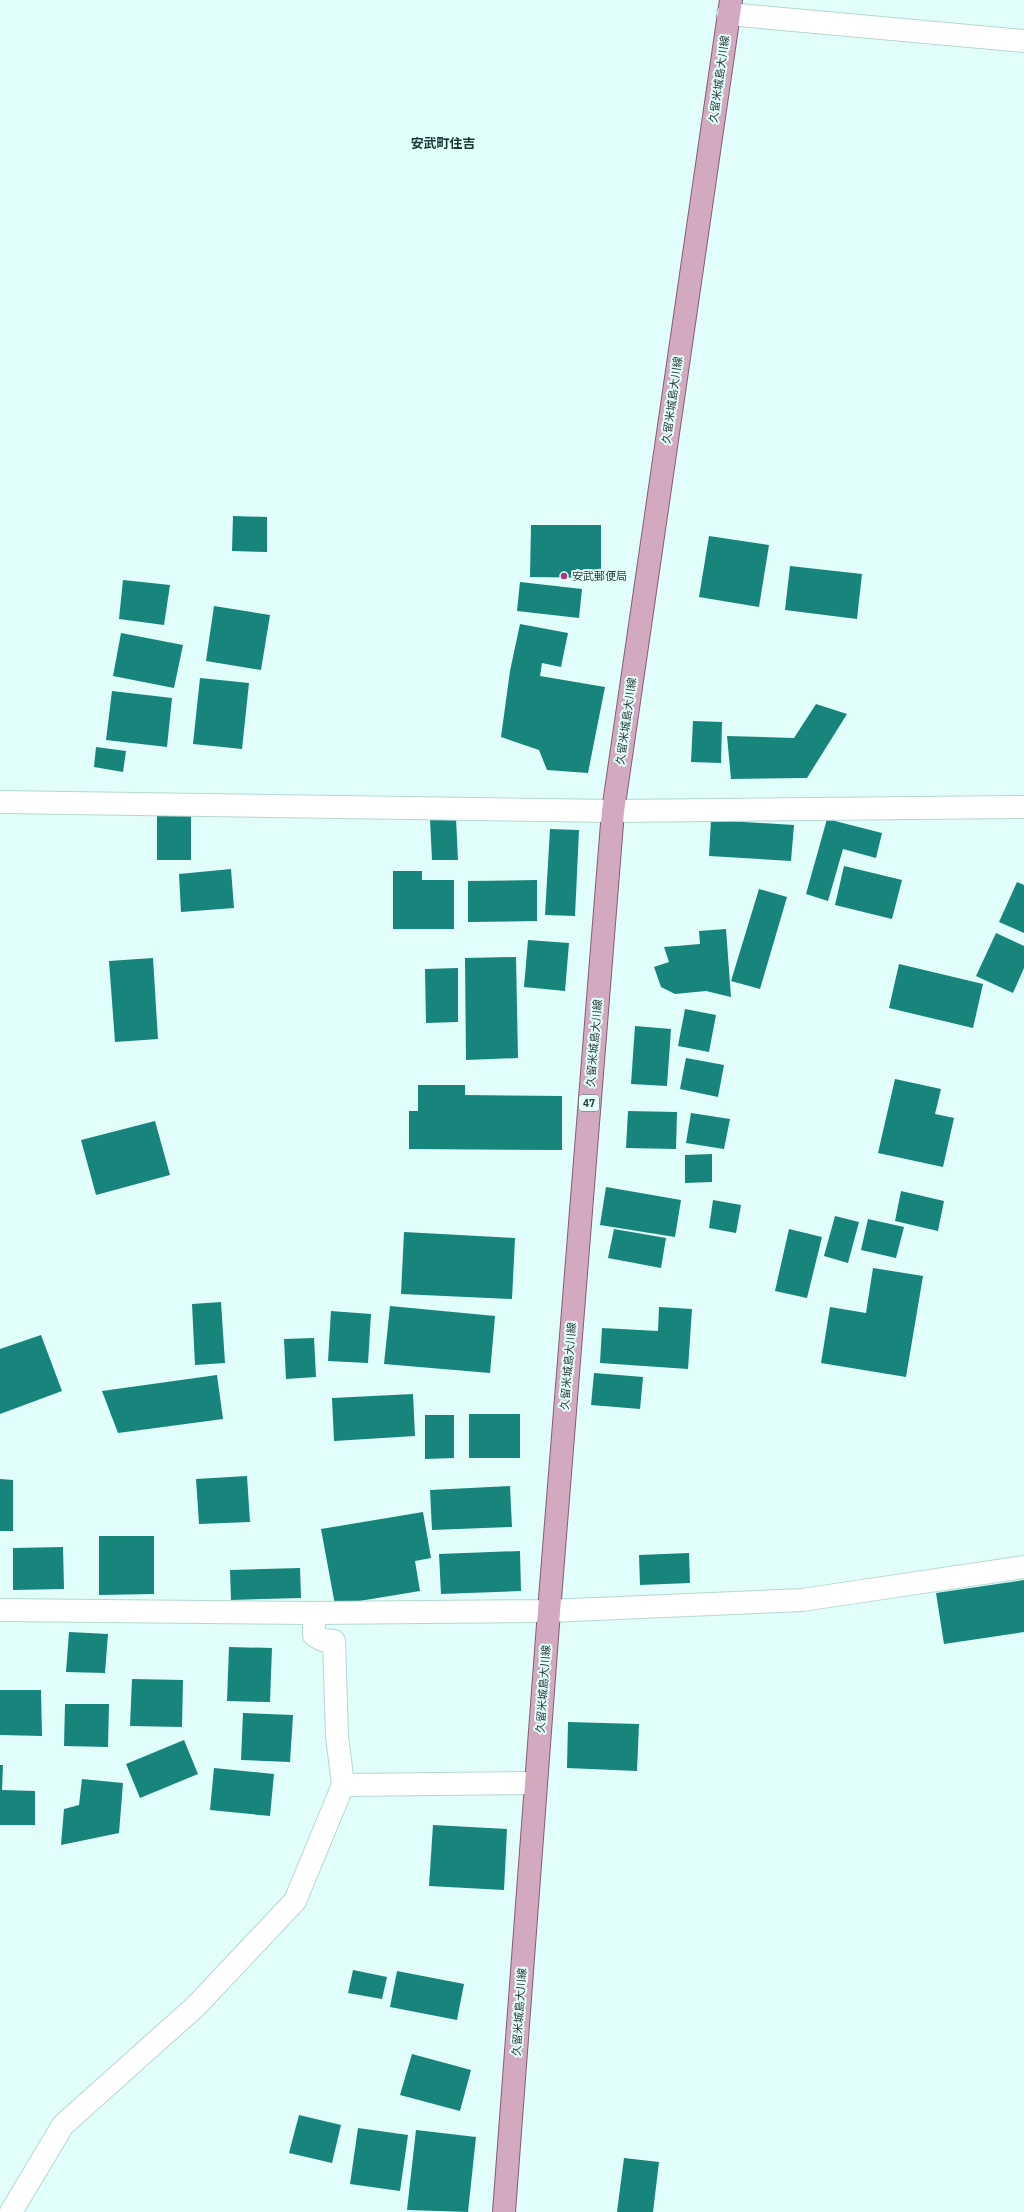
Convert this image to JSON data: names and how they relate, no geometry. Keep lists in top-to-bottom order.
{
  "streets": {
    "main road": ["久留米城島大川線", "47"]
  },
  "districts": ["安武町住吉"],
  "places": ["安武郵便局"]
}
